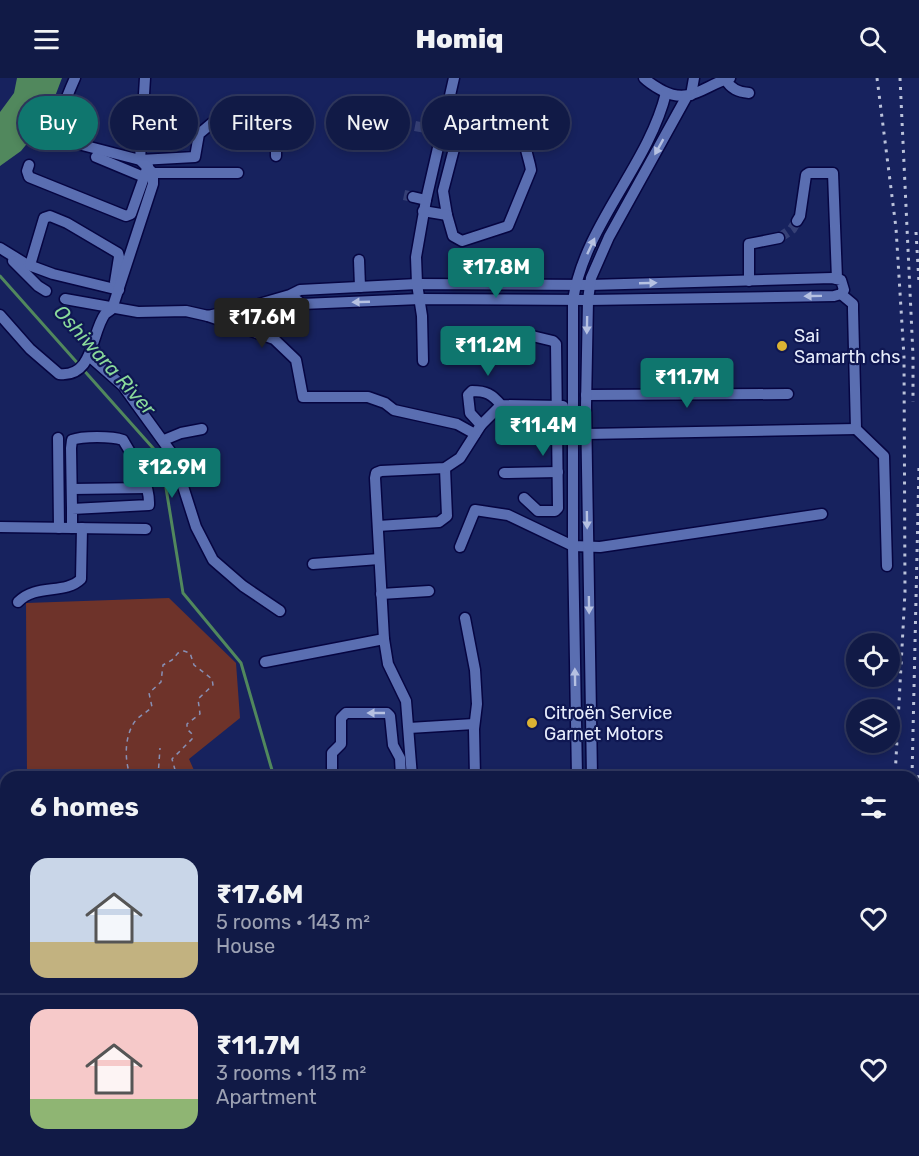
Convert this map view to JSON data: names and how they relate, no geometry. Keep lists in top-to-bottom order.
{
  "water": ["Oshiwara River"],
  "places": ["Sai Samarth chs", "Citroën Service Garnet Motors"],
  "page": {
    "header": "Homiq",
    "chip": [
      "Buy",
      "Rent",
      "Filters",
      "New",
      "Apartment"
    ],
    "price": [
      "₹17.8M",
      "₹17.6M",
      "₹11.2M",
      "₹11.7M",
      "₹11.4M",
      "₹12.9M"
    ],
    "heading": "6 homes",
    "list": [
      {
        "name": "₹17.6M",
        "note": "5 rooms · 143 m² · House"
      },
      {
        "name": "₹11.7M",
        "note": "3 rooms · 113 m² · Apartment"
      }
    ]
  }
}
